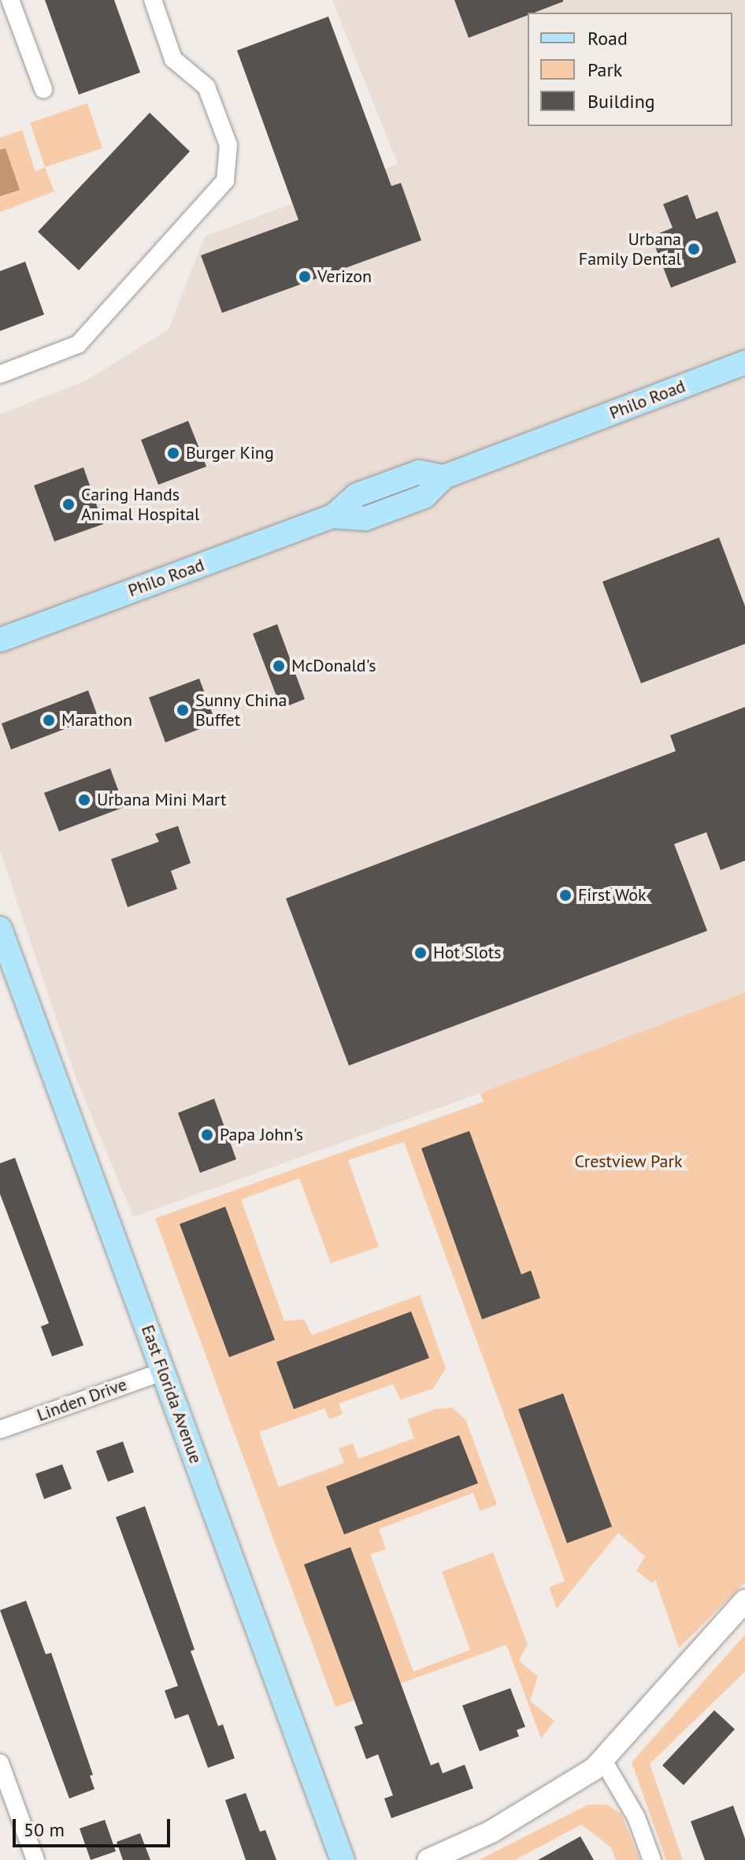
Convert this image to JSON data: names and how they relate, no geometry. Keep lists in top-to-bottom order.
{
  "streets": {
    "main road": ["Philo Road", "East Florida Avenue"],
    "street": ["Linden Drive"]
  },
  "crossings": [
    ["East Florida Avenue", "Linden Drive"]
  ],
  "parks": ["Crestview Park"],
  "places": [
    "Urbana Family Dental",
    "Verizon",
    "Burger King",
    "Caring Hands Animal Hospital",
    "McDonald's",
    "Sunny China Buffet",
    "Marathon",
    "Urbana Mini Mart",
    "First Wok",
    "Hot Slots",
    "Papa John's"
  ],
  "legend": ["Road", "Park", "Building"],
  "scale_bar": "50 m"
}
